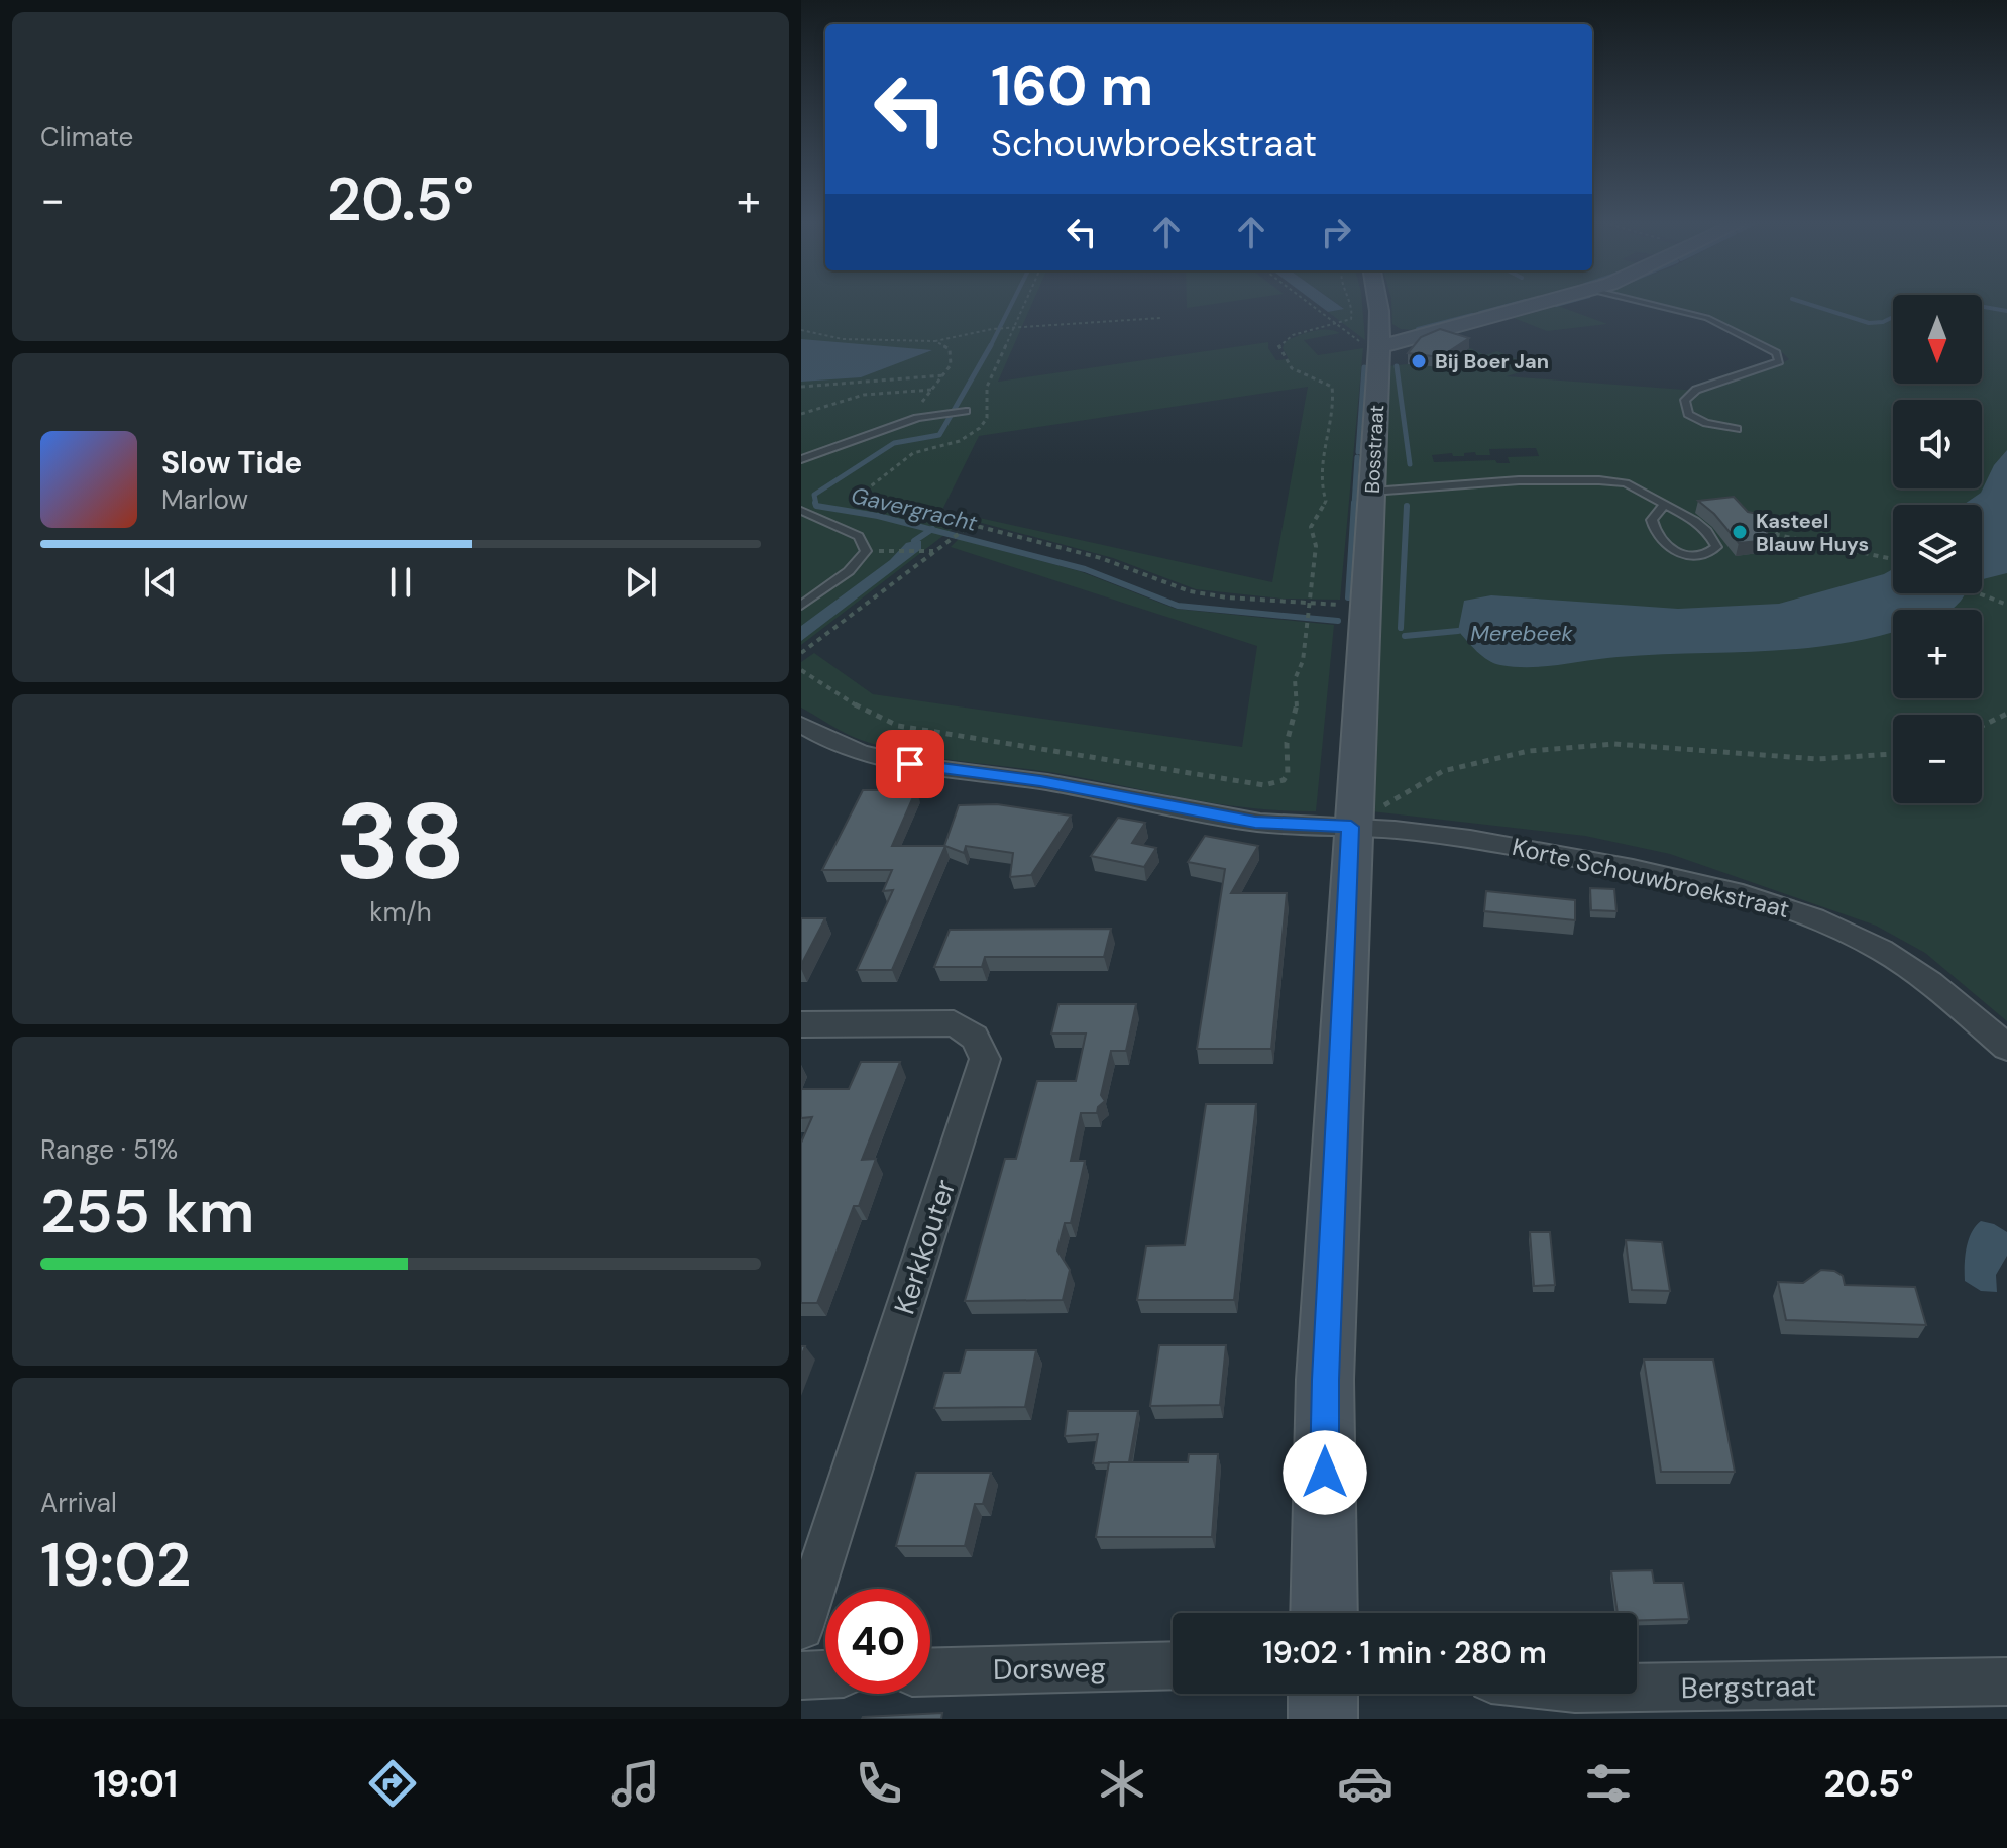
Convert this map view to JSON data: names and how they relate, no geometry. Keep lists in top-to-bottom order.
{
  "streets": {
    "street": [
      "Bosstraat",
      "Korte Schouwbroekstraat",
      "Kerkkouter",
      "Dorsweg",
      "Bergstraat"
    ]
  },
  "crossings": [
    ["Bosstraat", "Korte Schouwbroekstraat"]
  ],
  "water": ["Gavergracht", "Merebeek"],
  "places": ["Bij Boer Jan", "Kasteel Blauw Huys"],
  "north": "bottom",
  "page": {
    "tile": [
      "Climate",
      ["38", "km/h"],
      ["Range · 51%", "255 km"],
      ["Arrival", "19:02"]
    ],
    "turn": ["160 m", "Schouwbroekstraat"],
    "heat": ["−", "20.5°", "+"],
    "map_buttons": ["+", "−"],
    "song": ["Slow Tide", "Marlow"],
    "limit": "40",
    "trip": "19:02 · 1 min · 280 m",
    "tabs": ["19:01", "20.5°"]
  }
}
